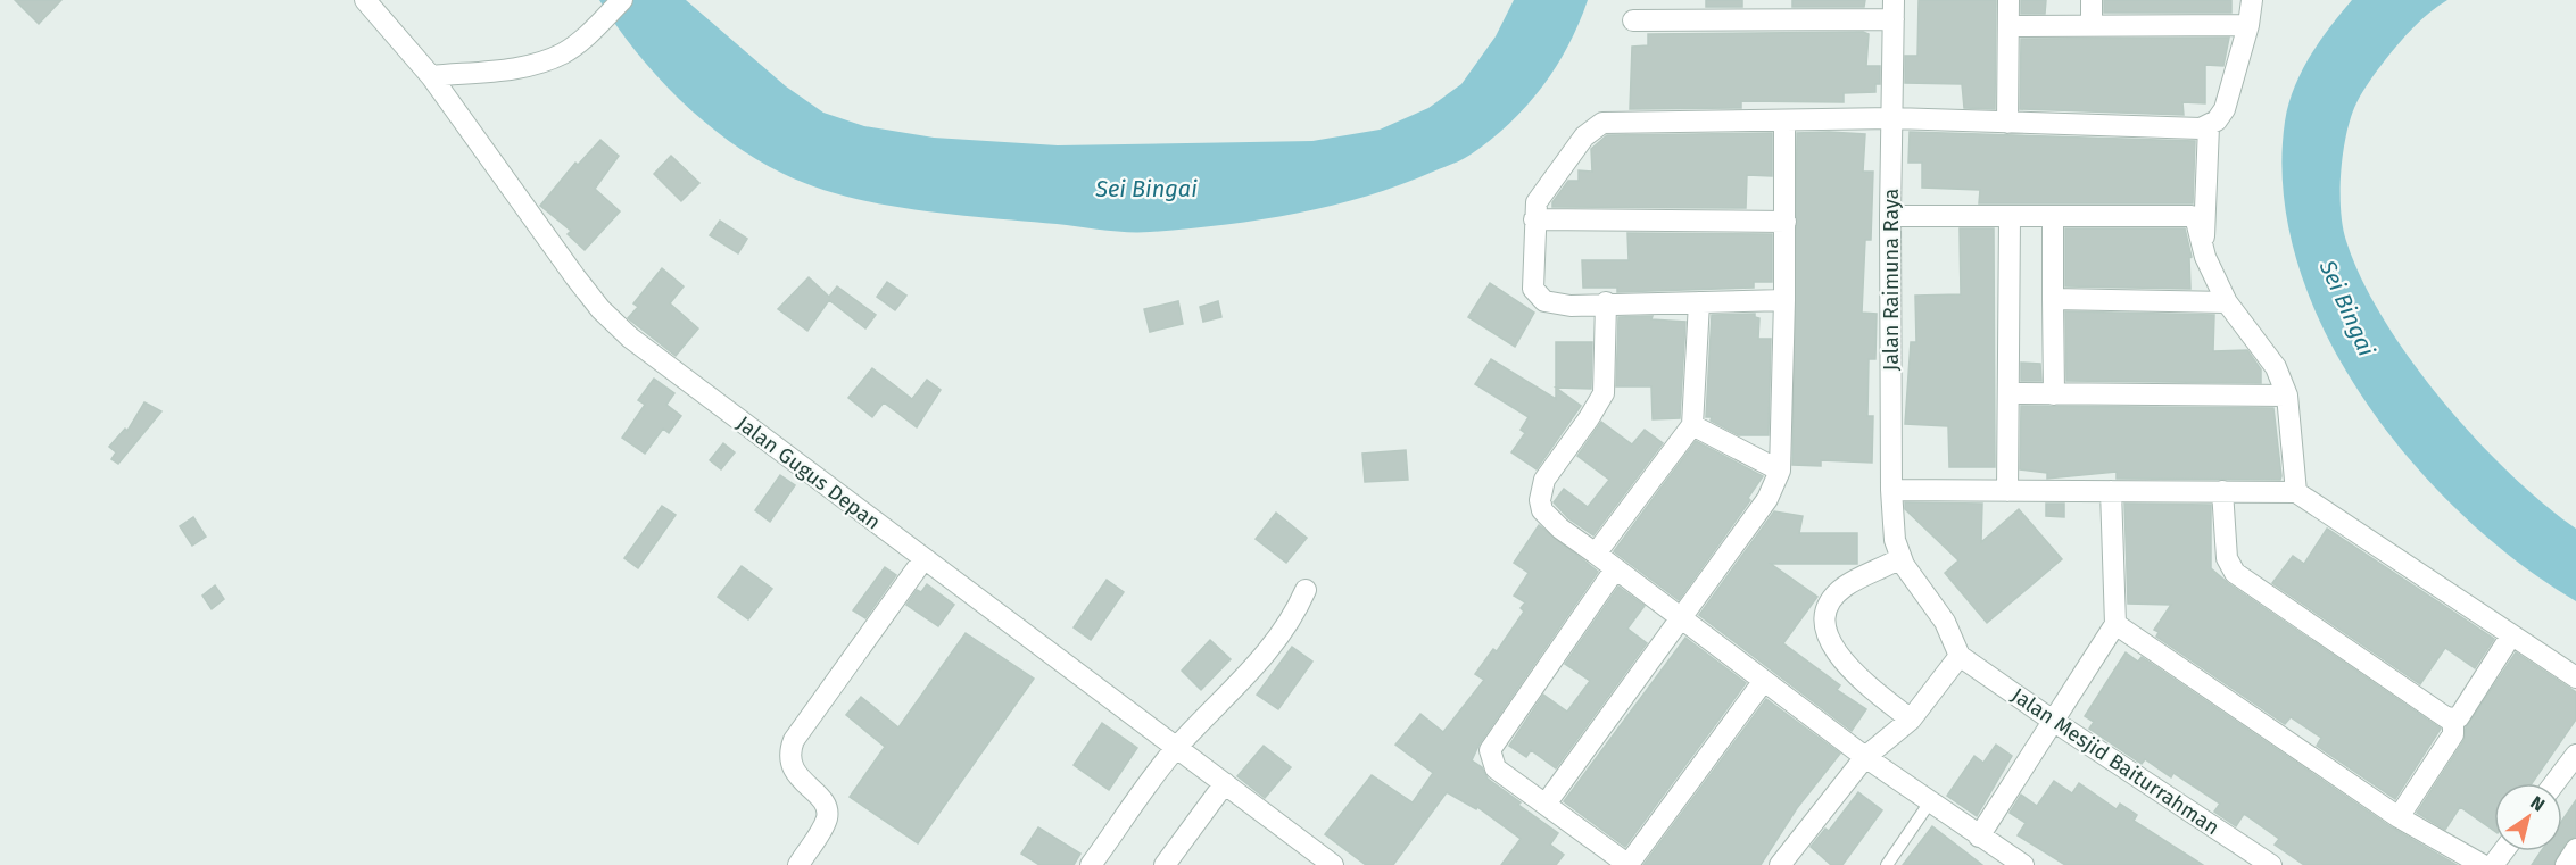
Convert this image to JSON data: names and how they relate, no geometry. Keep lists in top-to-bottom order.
{
  "streets": {
    "street": ["Jalan Raimuna Raya", "Jalan Gugus Depan", "Jalan Mesjid Baiturrahman"]
  },
  "water": ["Sei Bingai"],
  "north": "top right"
}
